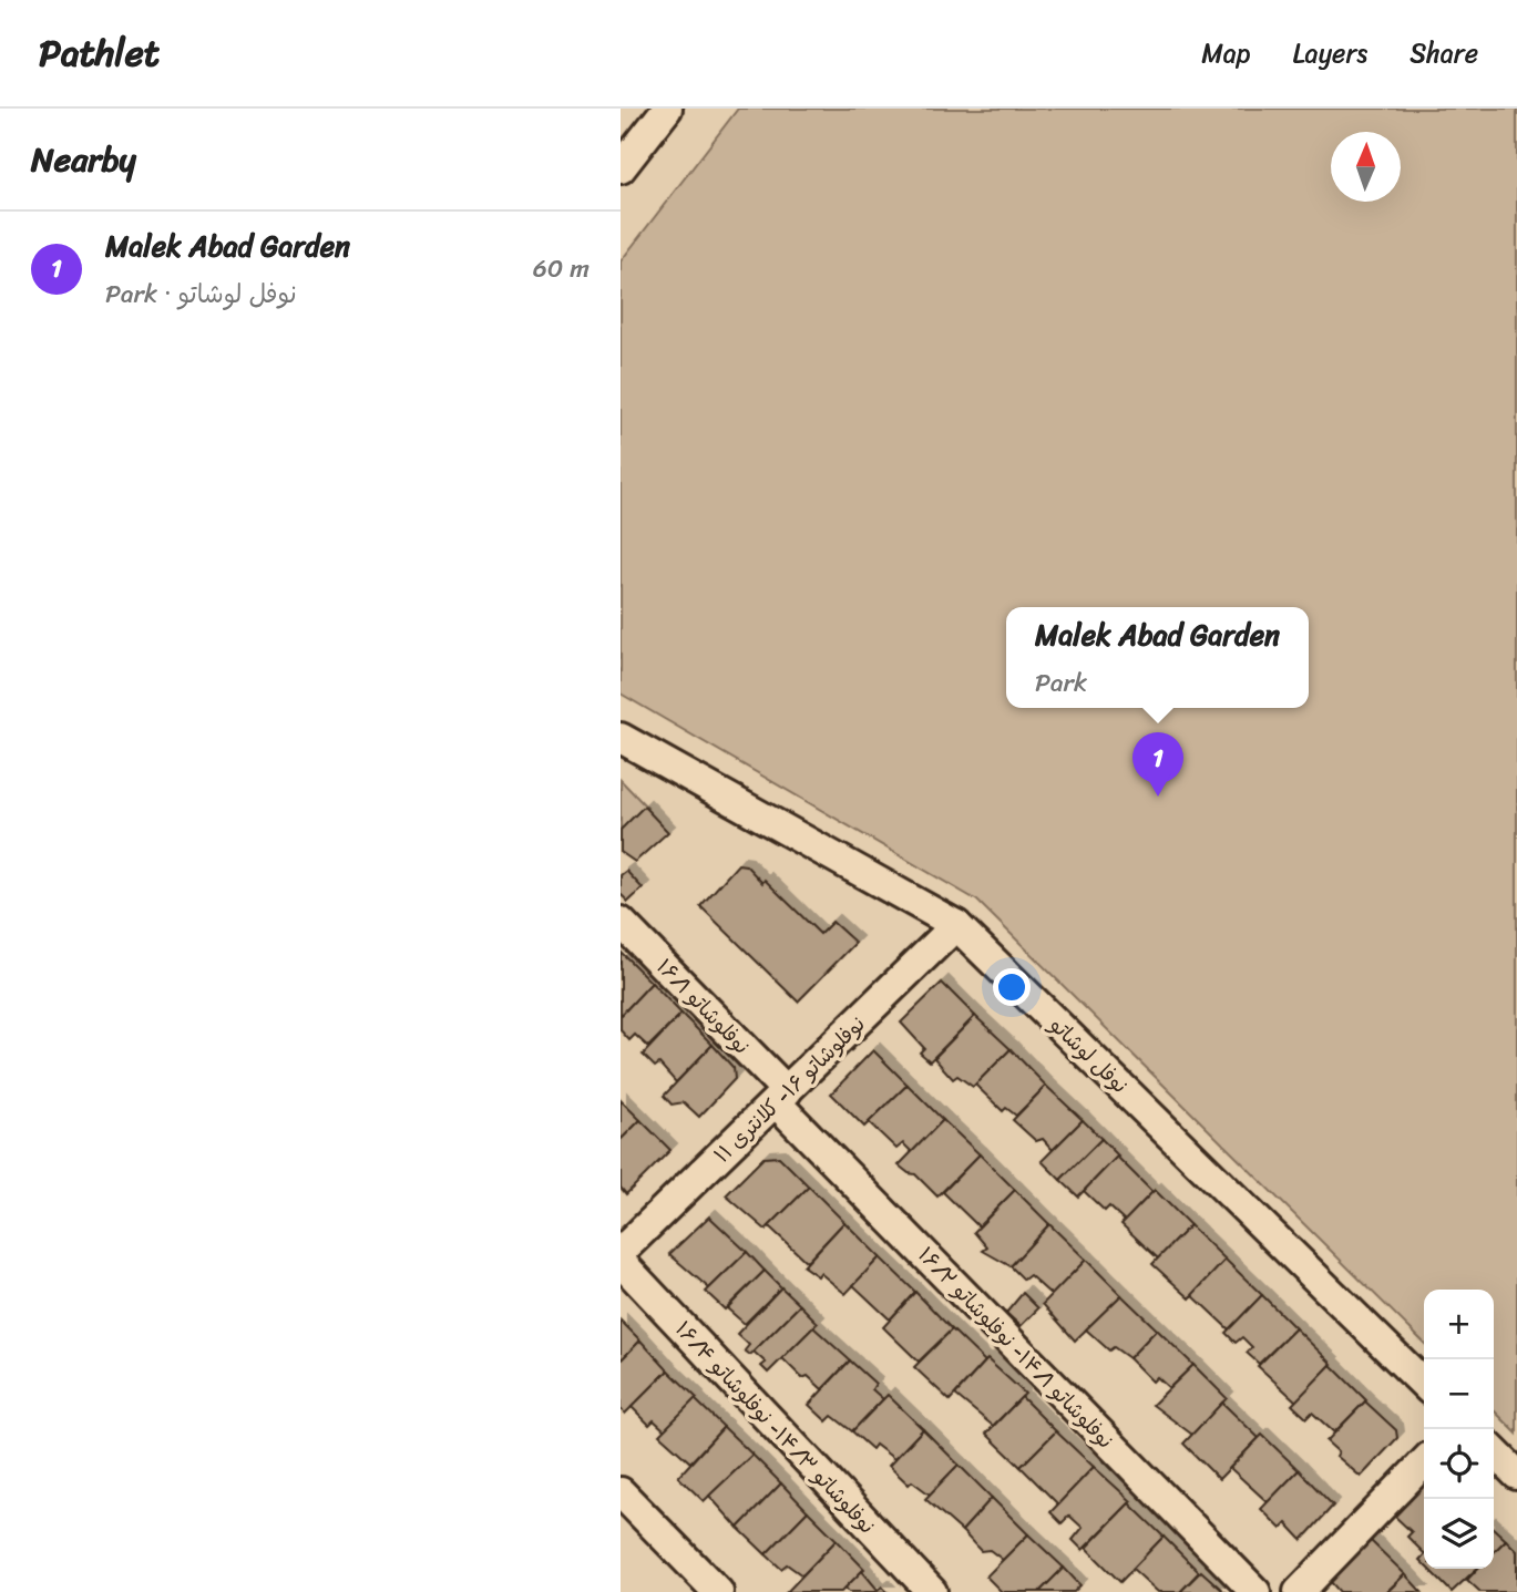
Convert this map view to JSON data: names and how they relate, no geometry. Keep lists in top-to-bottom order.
{
  "streets": {
    "street": [
      "نوفلوشاتو ۱۶/۱",
      "نوفل لوشاتو",
      "نوفلوشاتو ۱۶- کلانتری ۱۱",
      "نوفلوشاتو ۱۴/۱- نوفلوشاتو ۱۶/۲",
      "نوفلوشاتو ۱۴/۳- نوفلوشاتو ۱۶/۴"
    ]
  },
  "crossings": [
    ["نوفلوشاتو ۱۶/۱", "نوفلوشاتو ۱۶- کلانتری ۱۱"],
    ["نوفلوشاتو ۱۶/۱", "نوفلوشاتو ۱۴/۱- نوفلوشاتو ۱۶/۲"],
    ["نوفل لوشاتو", "نوفلوشاتو ۱۶- کلانتری ۱۱"],
    ["نوفلوشاتو ۱۶- کلانتری ۱۱", "نوفلوشاتو ۱۴/۱- نوفلوشاتو ۱۶/۲"]
  ],
  "north": "top",
  "page": {
    "header": "Pathlet",
    "nav": ["Map", "Layers", "Share"],
    "heading": "Nearby",
    "list": [
      {
        "mark": "1",
        "name": "Malek Abad Garden",
        "note": "Park · نوفل لوشاتو",
        "value": "60 m"
      }
    ],
    "popup": ["Malek Abad Garden", "Park"],
    "pins": "1",
    "map_buttons": ["+", "−"]
  }
}
